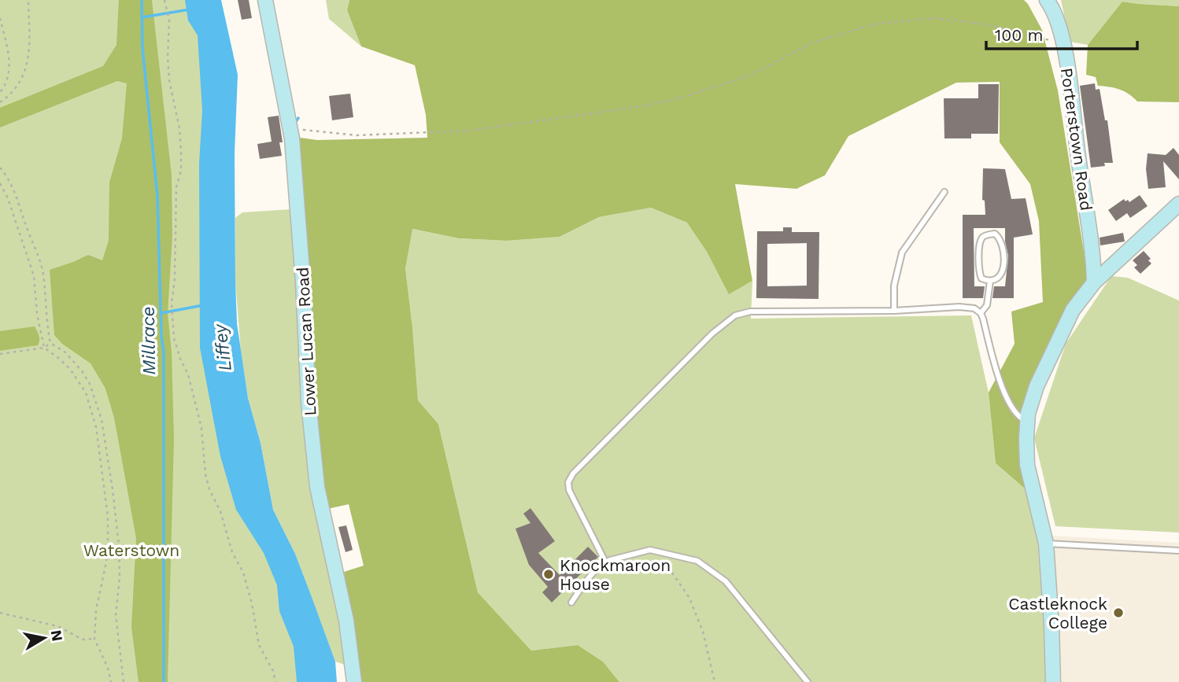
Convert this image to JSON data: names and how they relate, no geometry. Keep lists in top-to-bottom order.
{
  "streets": {
    "street": ["Porterstown Road", "Lower Lucan Road"]
  },
  "water": ["Millrace", "Liffey"],
  "parks": ["Waterstown"],
  "places": ["Knockmaroon House", "Castleknock College"],
  "scale_bar": "100 m",
  "north": "right"
}
